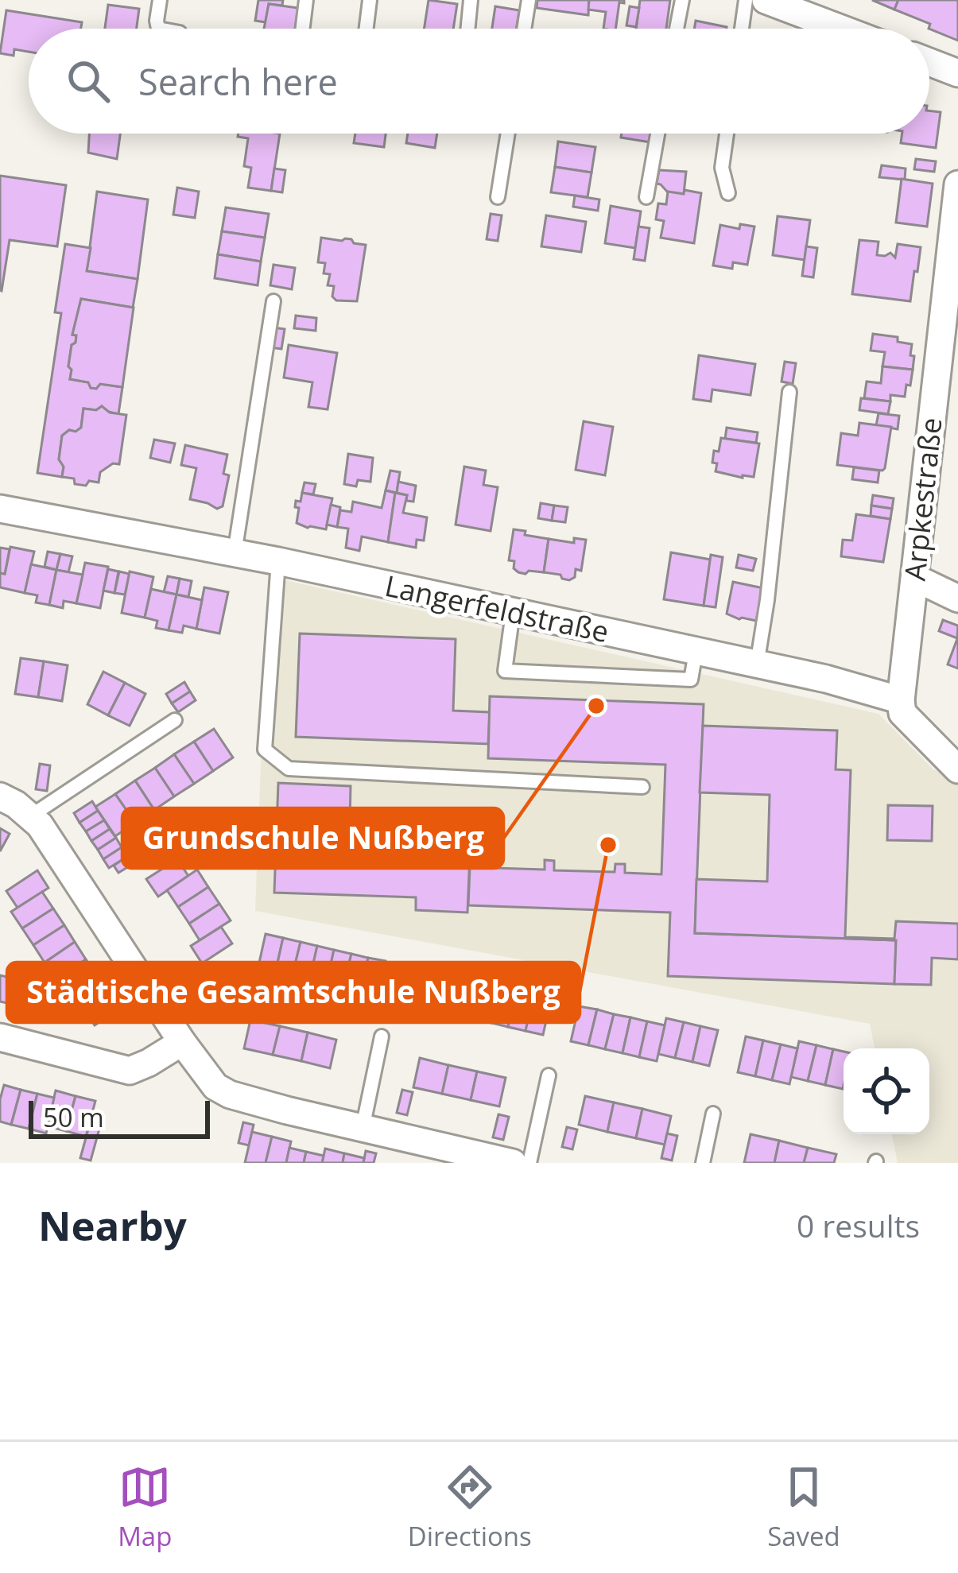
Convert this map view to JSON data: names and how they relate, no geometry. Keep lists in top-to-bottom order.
{
  "streets": {
    "street": ["Arpkestraße", "Langerfeldstraße"]
  },
  "crossings": [
    ["Arpkestraße", "Langerfeldstraße"]
  ],
  "places": ["Grundschule Nußberg", "Städtische Gesamtschule Nußberg"],
  "scale_bar": "50 m",
  "page": {
    "search": "Search here",
    "scale": "50 m",
    "heading": ["Nearby", "0 results"],
    "nav": ["Map", "Directions", "Saved"]
  }
}
